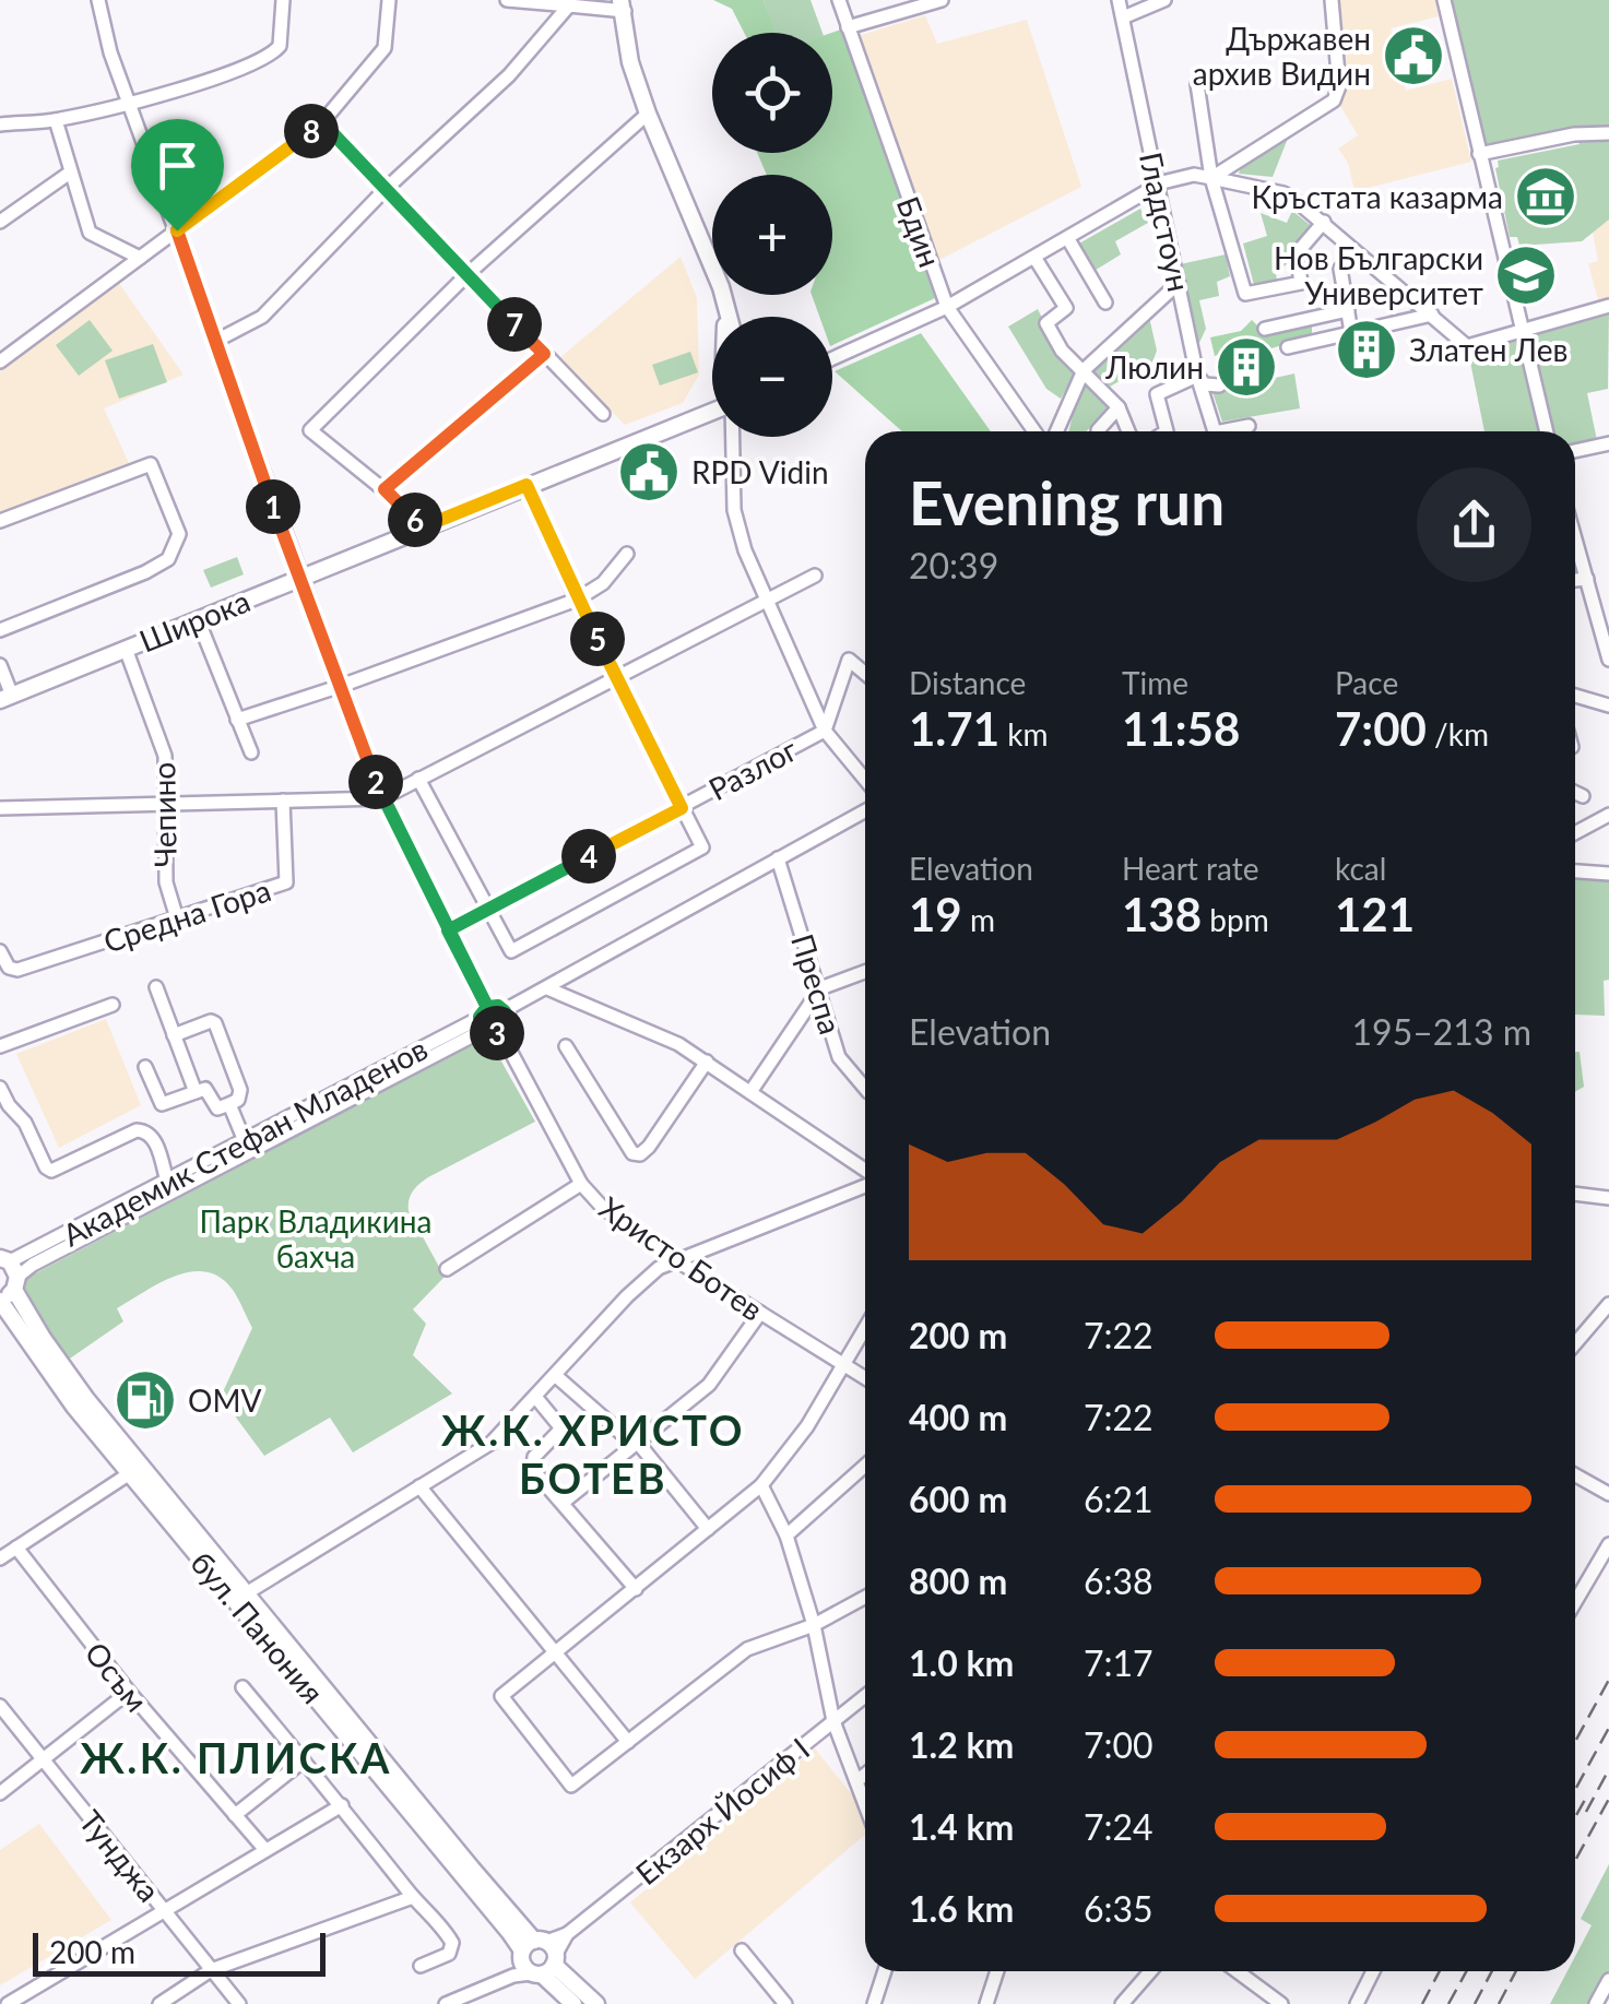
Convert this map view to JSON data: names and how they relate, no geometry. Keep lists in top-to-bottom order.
{
  "streets": {
    "main road": ["Широка", "бул. Панония"],
    "street": [
      "Гладстоун",
      "Бдин",
      "Разлог",
      "Чепино",
      "Средна Гора",
      "Преспа",
      "Академик Стефан Младенов",
      "Христо Ботев",
      "Осъм",
      "Екзарх Йосиф I",
      "Тунджа"
    ]
  },
  "crossings": [
    ["Широка", "Чепино"],
    ["Чепино", "Средна Гора"],
    ["Академик Стефан Младенов", "бул. Панония"],
    ["бул. Панония", "Екзарх Йосиф I"]
  ],
  "districts": ["Ж.К. ХРИСТО БОТЕВ", "Ж.К. ПЛИСКА"],
  "parks": ["Парк Владикина бахча"],
  "places": {
    "public building": ["Държавен архив Видин", "RPD Vidin"],
    "museum": ["Кръстата казарма"],
    "school or university": ["Нов Български Университет"],
    "building": ["Златен Лев", "Люлин"],
    "fuel station": ["OMV"]
  },
  "scale_bar": "200 m",
  "page": {
    "map_buttons": ["+", "−"],
    "pins": [
      "8",
      "7",
      "1",
      "6",
      "5",
      "2",
      "4",
      "3"
    ],
    "heading": ["Evening run", "20:39"],
    "stats": [
      ["Distance", "1.71 km"],
      ["Time", "11:58"],
      ["Pace", "7:00 /km"],
      ["Elevation", "19 m"],
      ["Heart rate", "138 bpm"],
      ["kcal", "121"]
    ],
    "chart": ["Elevation", "195–213 m"],
    "list": [
      {
        "name": "200 m",
        "note": "7:22"
      },
      {
        "name": "400 m",
        "note": "7:22"
      },
      {
        "name": "600 m",
        "note": "6:21"
      },
      {
        "name": "800 m",
        "note": "6:38"
      },
      {
        "name": "1.0 km",
        "note": "7:17"
      },
      {
        "name": "1.2 km",
        "note": "7:00"
      },
      {
        "name": "1.4 km",
        "note": "7:24"
      },
      {
        "name": "1.6 km",
        "note": "6:35"
      }
    ],
    "scale": "200 m"
  }
}
